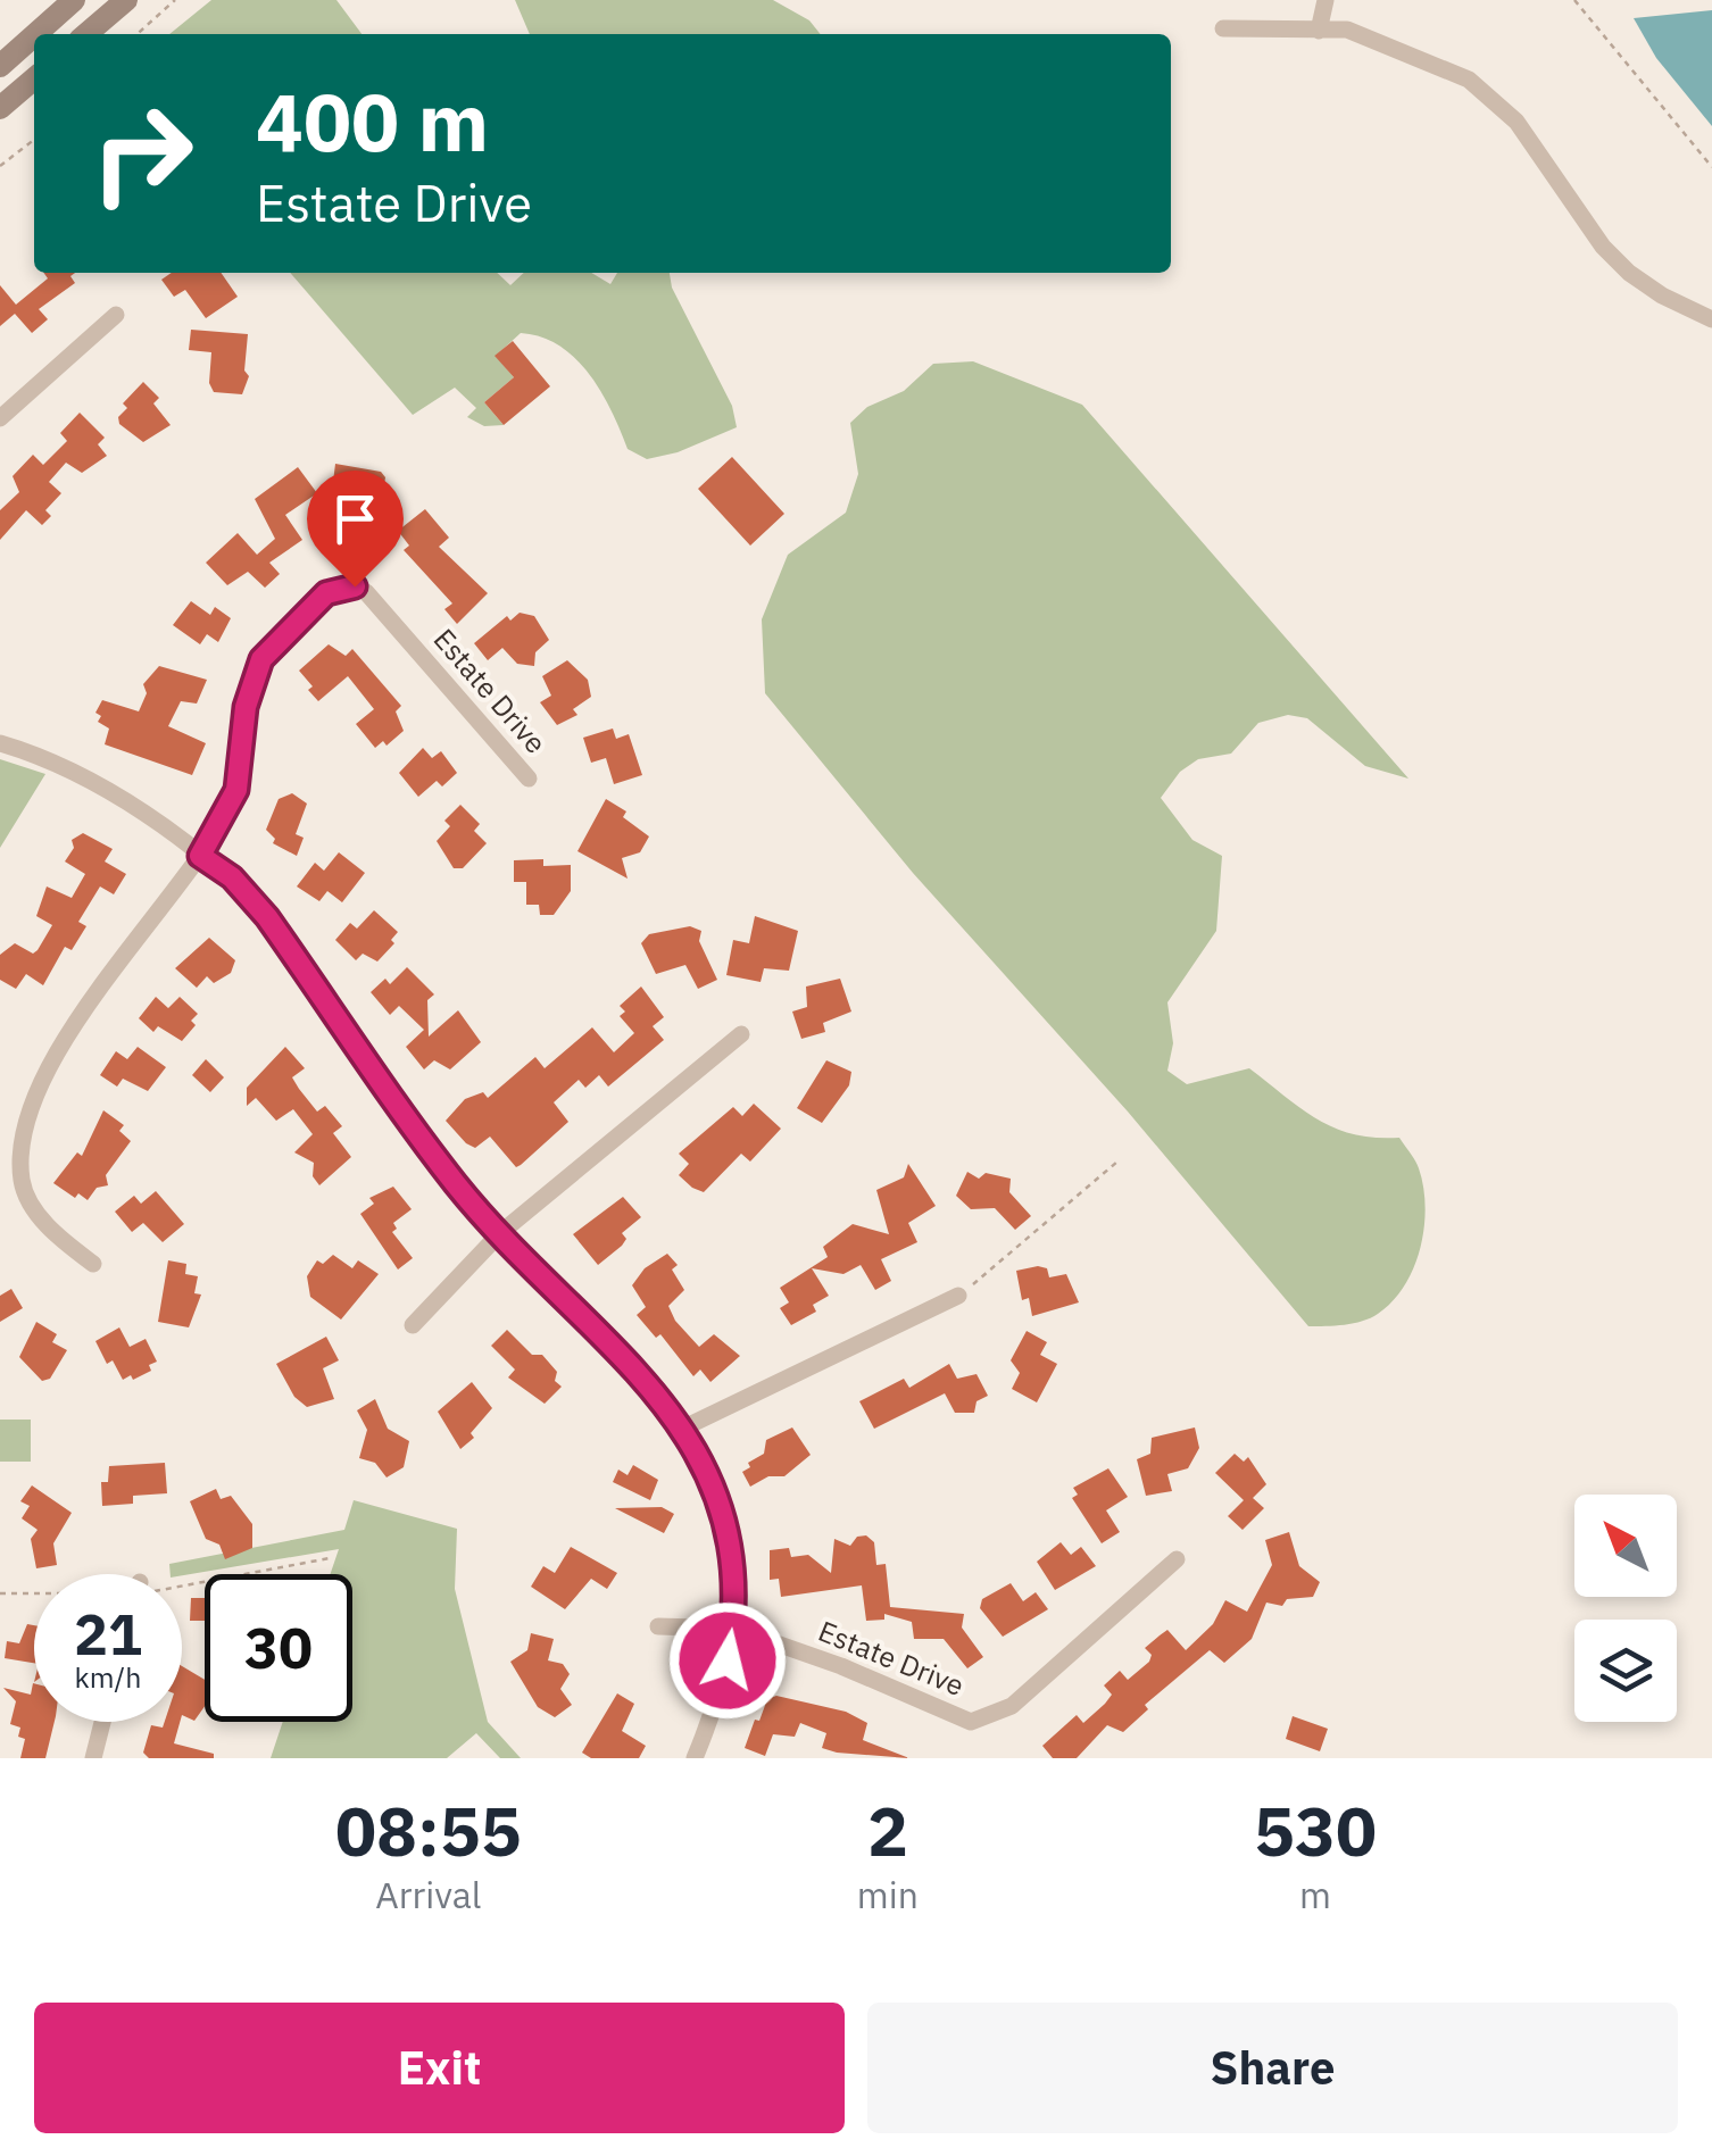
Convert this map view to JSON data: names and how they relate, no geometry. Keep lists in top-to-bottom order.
{
  "streets": {
    "street": ["Estate Drive"]
  },
  "north": "top left",
  "page": {
    "turn": ["400 m", "Estate Drive"],
    "speed": "21 km/h",
    "limit": "30",
    "eta": [
      "08:55",
      "Arrival",
      "2",
      "min",
      "530",
      "m"
    ],
    "buttons": ["Exit", "Share"]
  }
}
